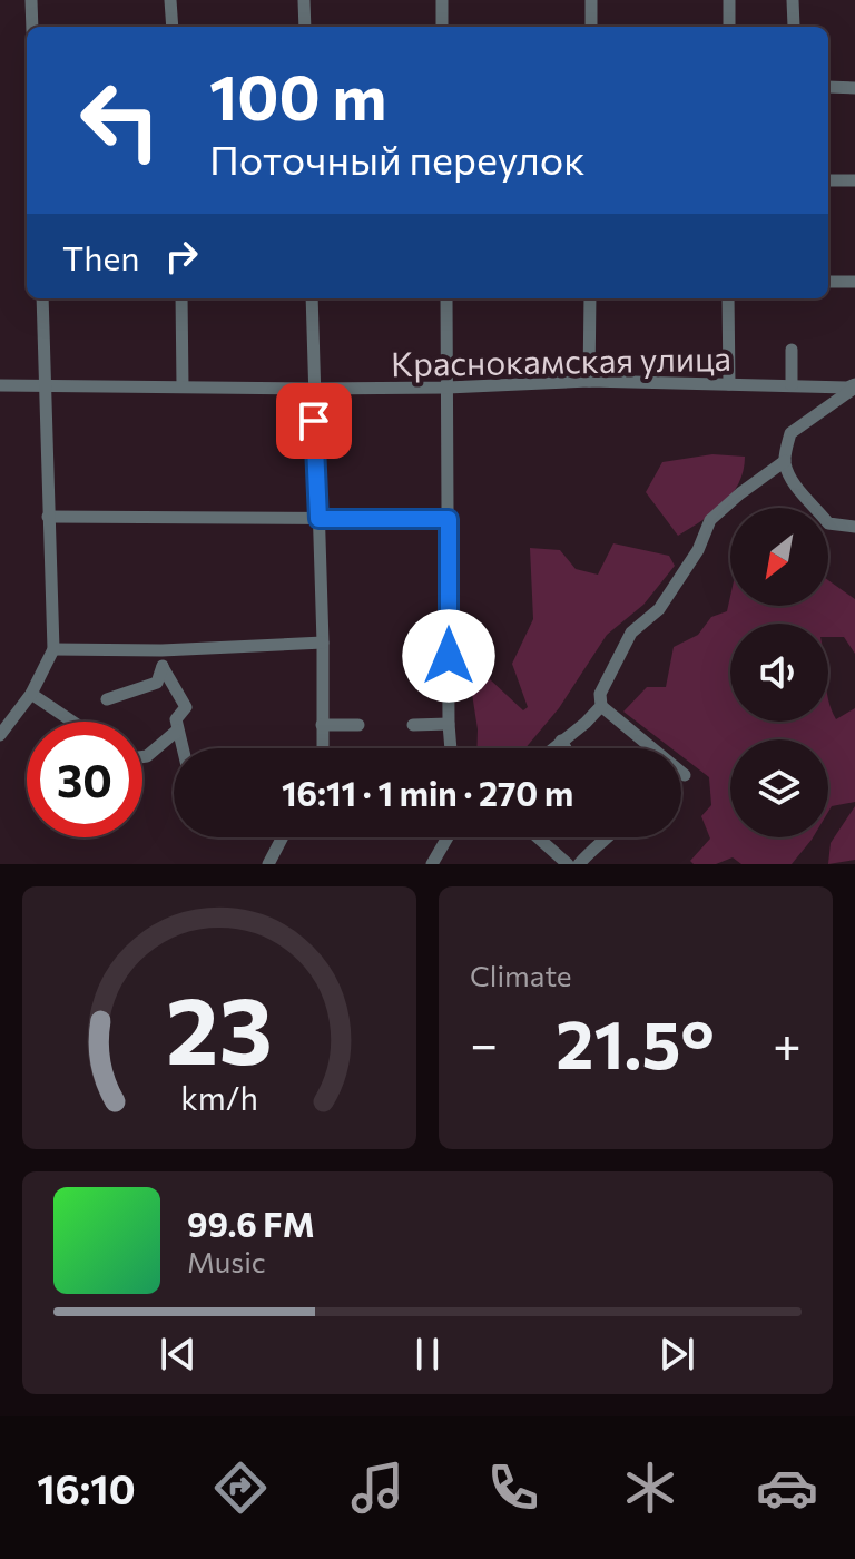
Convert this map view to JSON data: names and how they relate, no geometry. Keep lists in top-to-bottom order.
{
  "streets": {
    "street": ["Краснокамская улица"]
  },
  "north": "bottom left",
  "page": {
    "turn": ["100 m", "Поточный переулок"],
    "then": "Then",
    "limit": "30",
    "trip": "16:11 · 1 min · 270 m",
    "tile": "Climate",
    "heat": ["−", "21.5°", "+"],
    "song": ["99.6 FM", "Music"],
    "tabs": "16:10",
    "gauge": ["23", "km/h"]
  }
}
